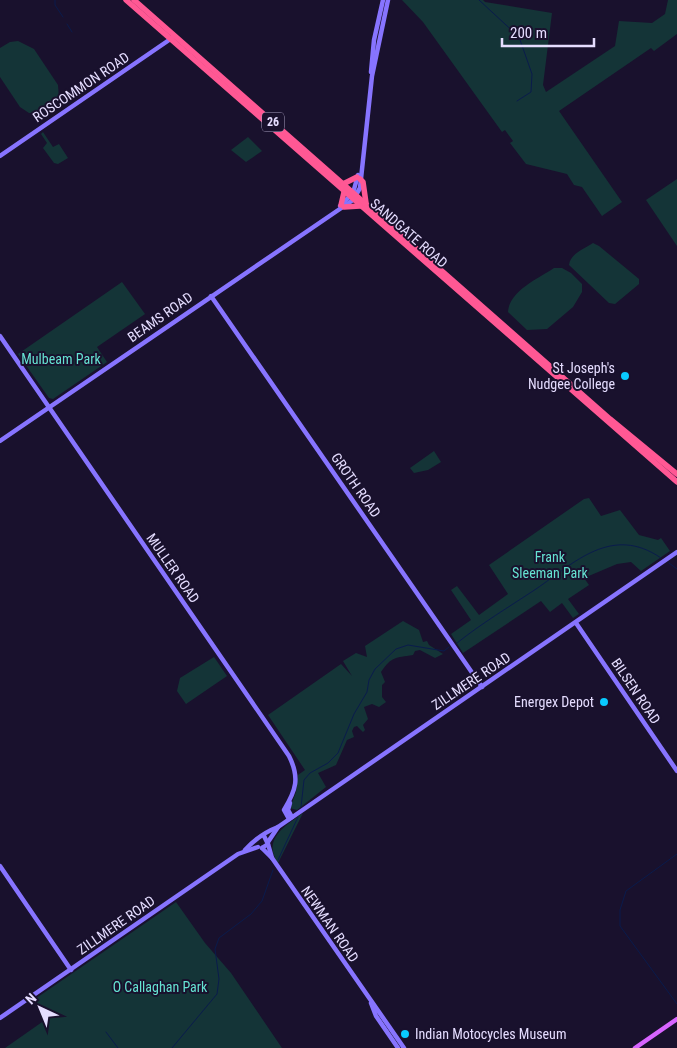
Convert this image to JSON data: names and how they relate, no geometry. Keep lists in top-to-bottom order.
{
  "streets": {
    "highway": ["26", "SANDGATE ROAD"],
    "main road": [
      "ROSCOMMON ROAD",
      "BEAMS ROAD",
      "GROTH ROAD",
      "MULLER ROAD",
      "ZILLMERE ROAD",
      "BILSEN ROAD",
      "NEWMAN ROAD"
    ]
  },
  "crossings": [
    ["ROSCOMMON ROAD", "SANDGATE ROAD"],
    ["SANDGATE ROAD", "BEAMS ROAD"],
    ["BEAMS ROAD", "GROTH ROAD"],
    ["BEAMS ROAD", "MULLER ROAD"],
    ["GROTH ROAD", "ZILLMERE ROAD"],
    ["MULLER ROAD", "ZILLMERE ROAD"],
    ["ZILLMERE ROAD", "BILSEN ROAD"],
    ["ZILLMERE ROAD", "NEWMAN ROAD"]
  ],
  "parks": ["Mulbeam Park", "Frank Sleeman Park", "O Callaghan Park"],
  "places": ["St Joseph's Nudgee College", "Energex Depot", "Indian Motocycles Museum"],
  "scale_bar": "200 m",
  "north": "top left"
}
